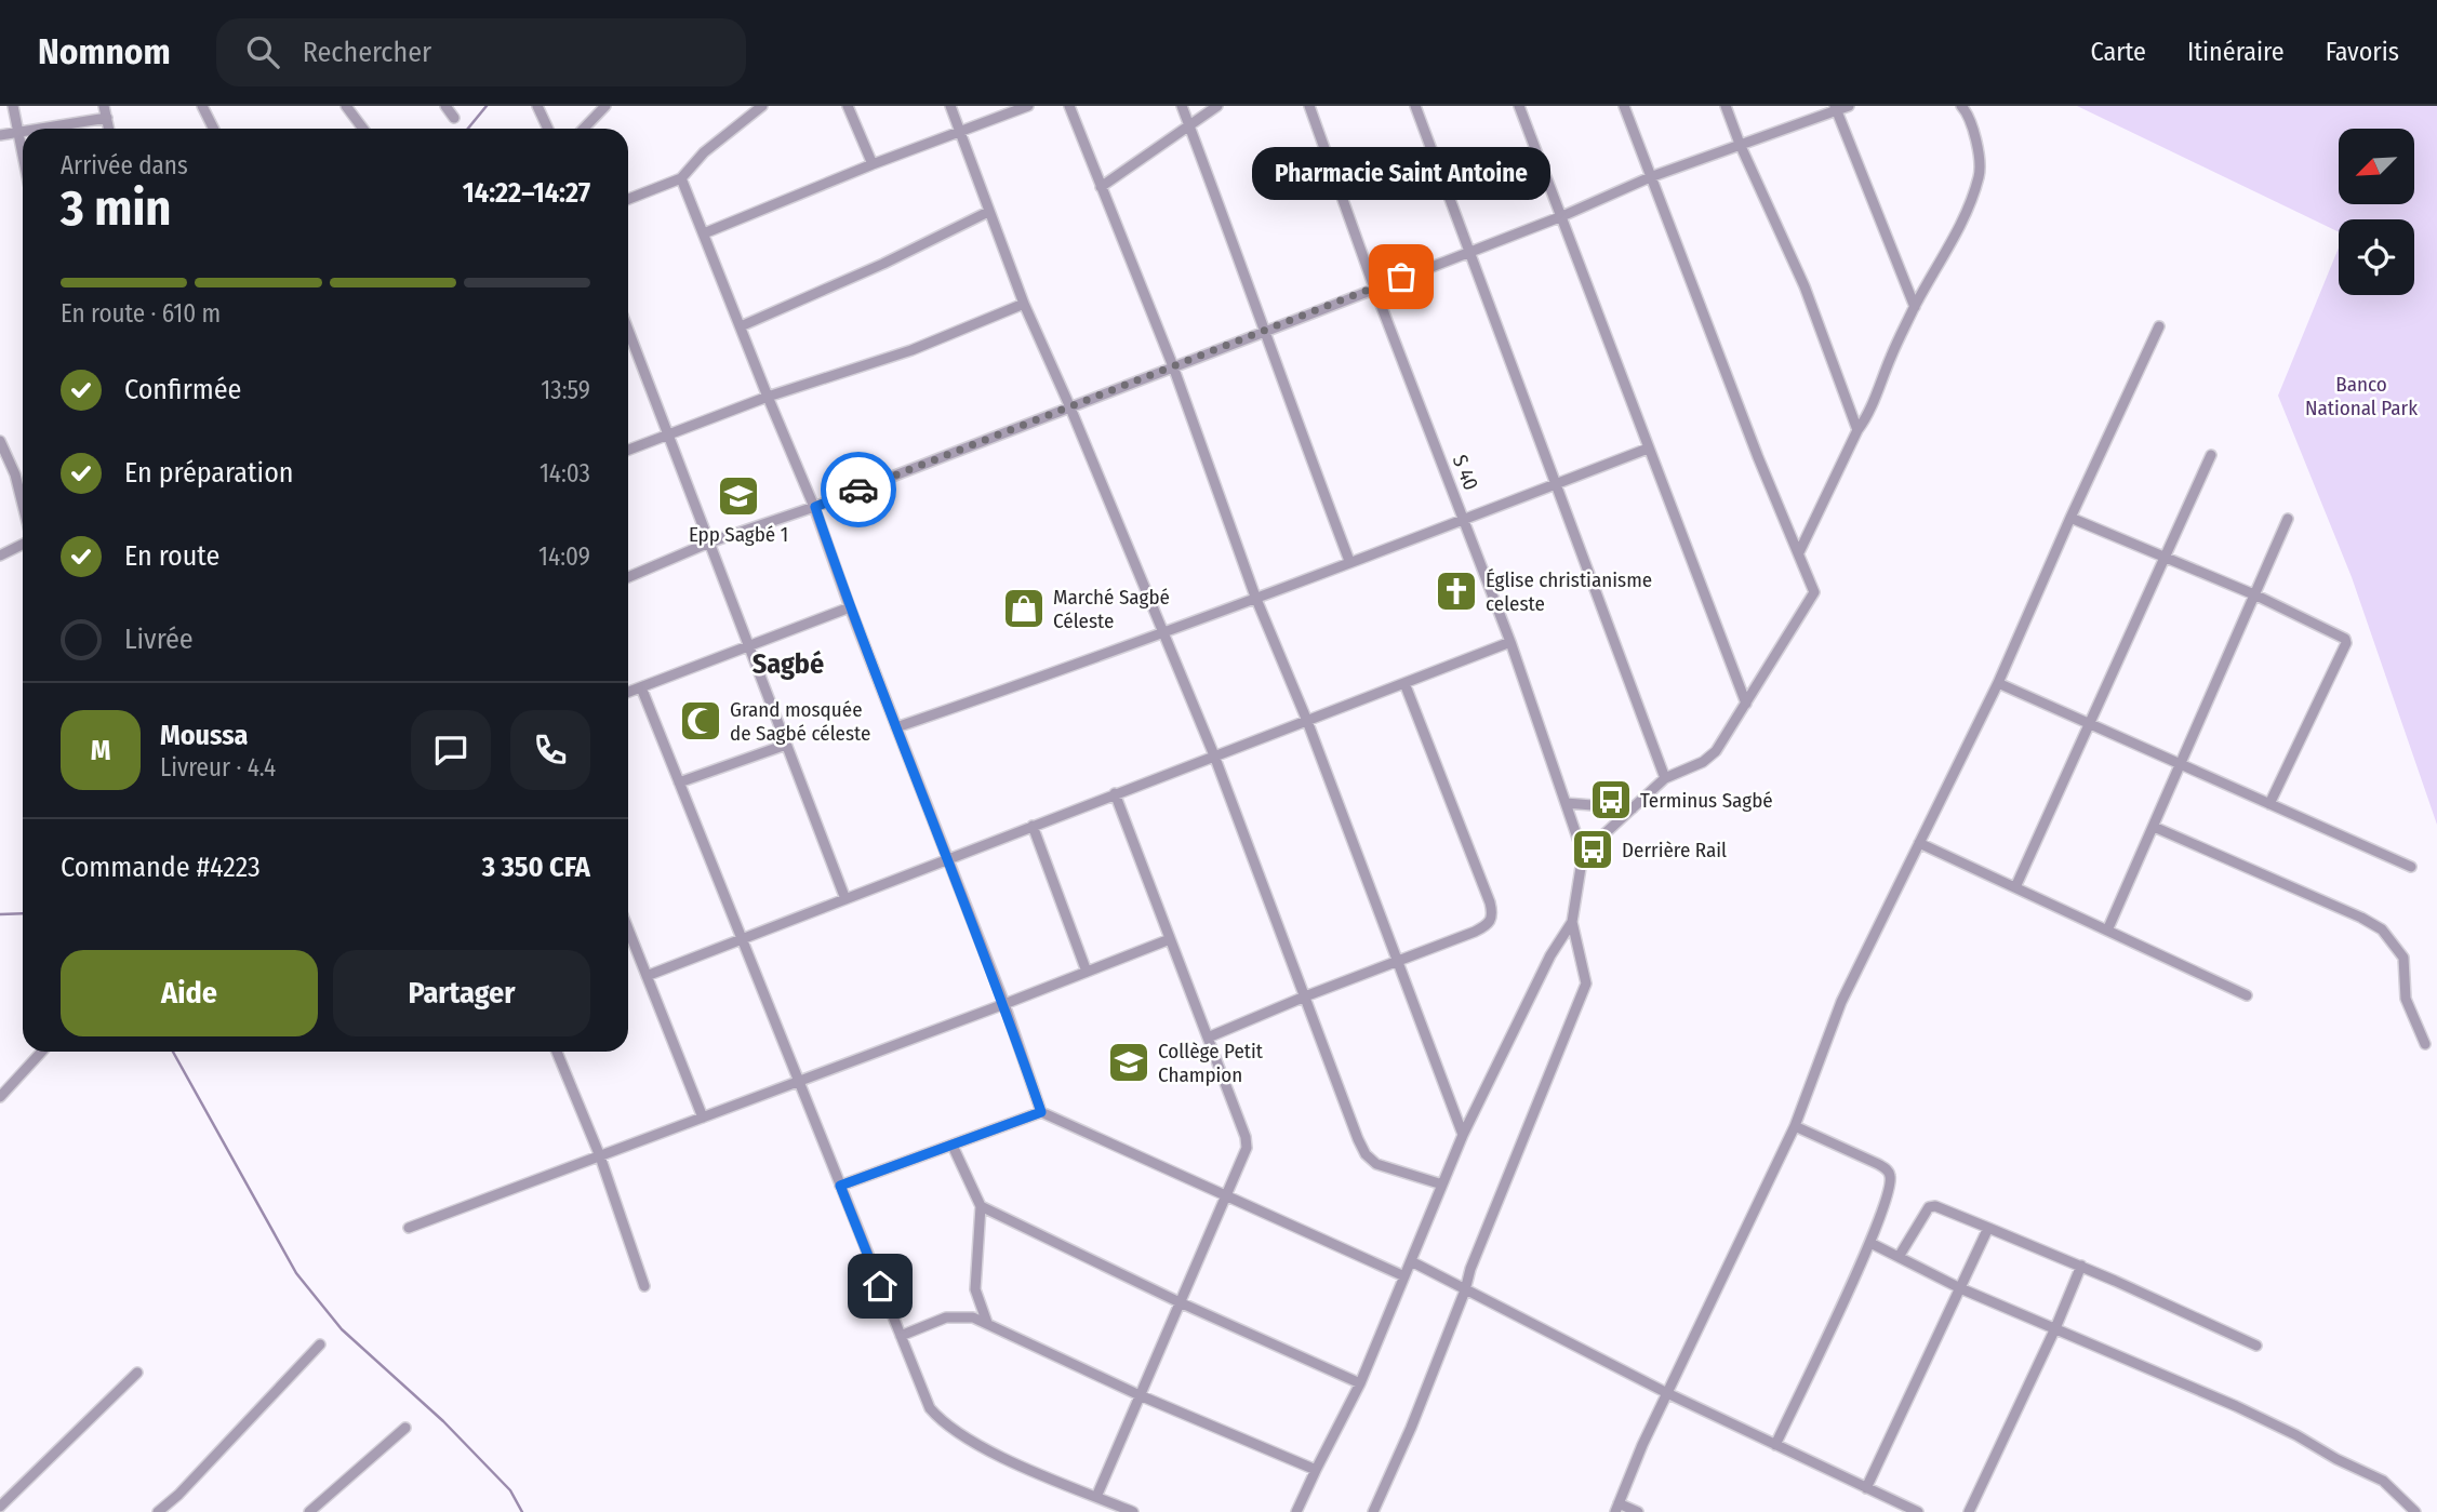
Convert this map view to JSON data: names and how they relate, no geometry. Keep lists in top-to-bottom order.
{
  "streets": {
    "street": ["S 40"]
  },
  "districts": ["Sagbé"],
  "parks": ["Banco National Park"],
  "places": {
    "other": ["Pharmacie Saint Antoine"],
    "school or university": ["Epp Sagbé 1", "Collège Petit Champion"],
    "church": ["Église christianisme celeste"],
    "shop": ["Marché Sagbé Céleste"],
    "mosque": ["Grand mosquée de Sagbé céleste"],
    "bus stop": ["Terminus Sagbé", "Derrière Rail"]
  },
  "north": "bottom left",
  "page": {
    "header": "Nomnom",
    "search": "Rechercher",
    "nav": ["Carte", "Itinéraire", "Favoris"],
    "heading": ["3 min", "Arrivée dans", "14:22–14:27"],
    "panel": [
      "Moussa",
      "Livreur · 4.4",
      "Commande #4223",
      "3 350 CFA"
    ],
    "bubble": "Pharmacie Saint Antoine",
    "bar": "En route · 610 m",
    "list": [
      ["Confirmée", "13:59"],
      ["En préparation", "14:03"],
      ["En route", "14:09"],
      "Livrée"
    ],
    "round": "M",
    "buttons": ["Aide", "Partager"]
  }
}
